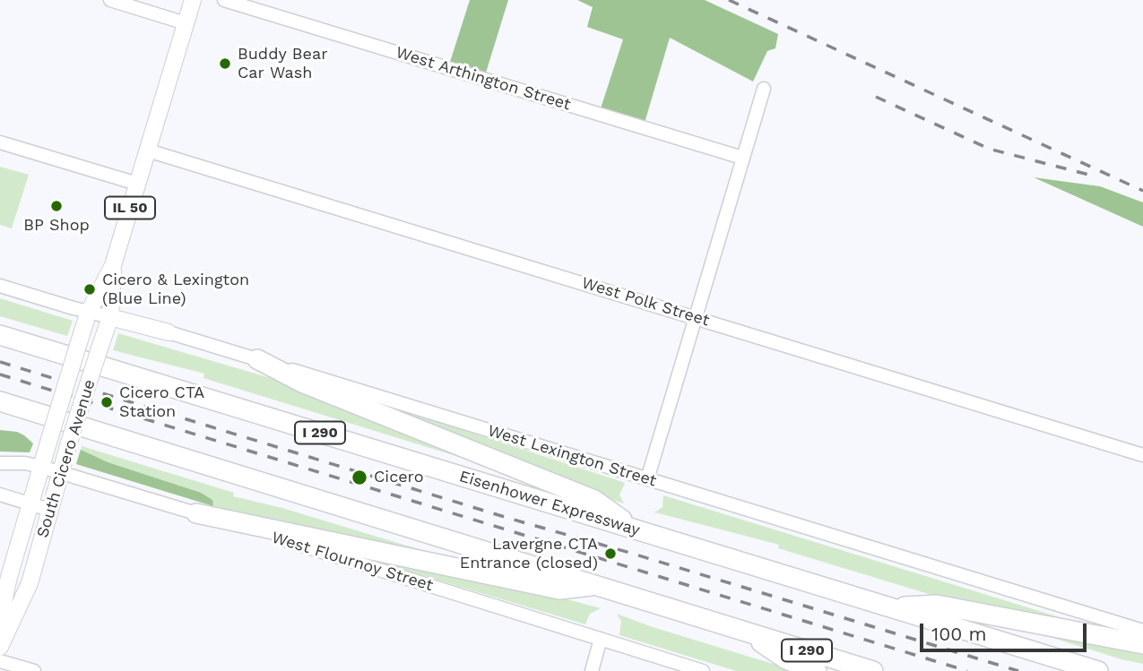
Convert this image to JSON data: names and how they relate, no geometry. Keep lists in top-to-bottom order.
{
  "streets": {
    "highway": ["I 290", "Eisenhower Expressway"],
    "main road": ["IL 50", "West Lexington Street", "South Cicero Avenue"],
    "street": ["West Arthington Street", "West Polk Street", "West Flournoy Street"]
  },
  "crossings": [
    ["West Polk Street", "South Cicero Avenue"],
    ["West Lexington Street", "South Cicero Avenue"],
    ["South Cicero Avenue", "West Flournoy Street"]
  ],
  "places": [
    "Buddy Bear Car Wash",
    "BP Shop",
    "Cicero & Lexington (Blue Line)",
    "Cicero CTA Station",
    "Cicero",
    "Lavergne CTA Entrance (closed)"
  ],
  "scale_bar": "100 m"
}
